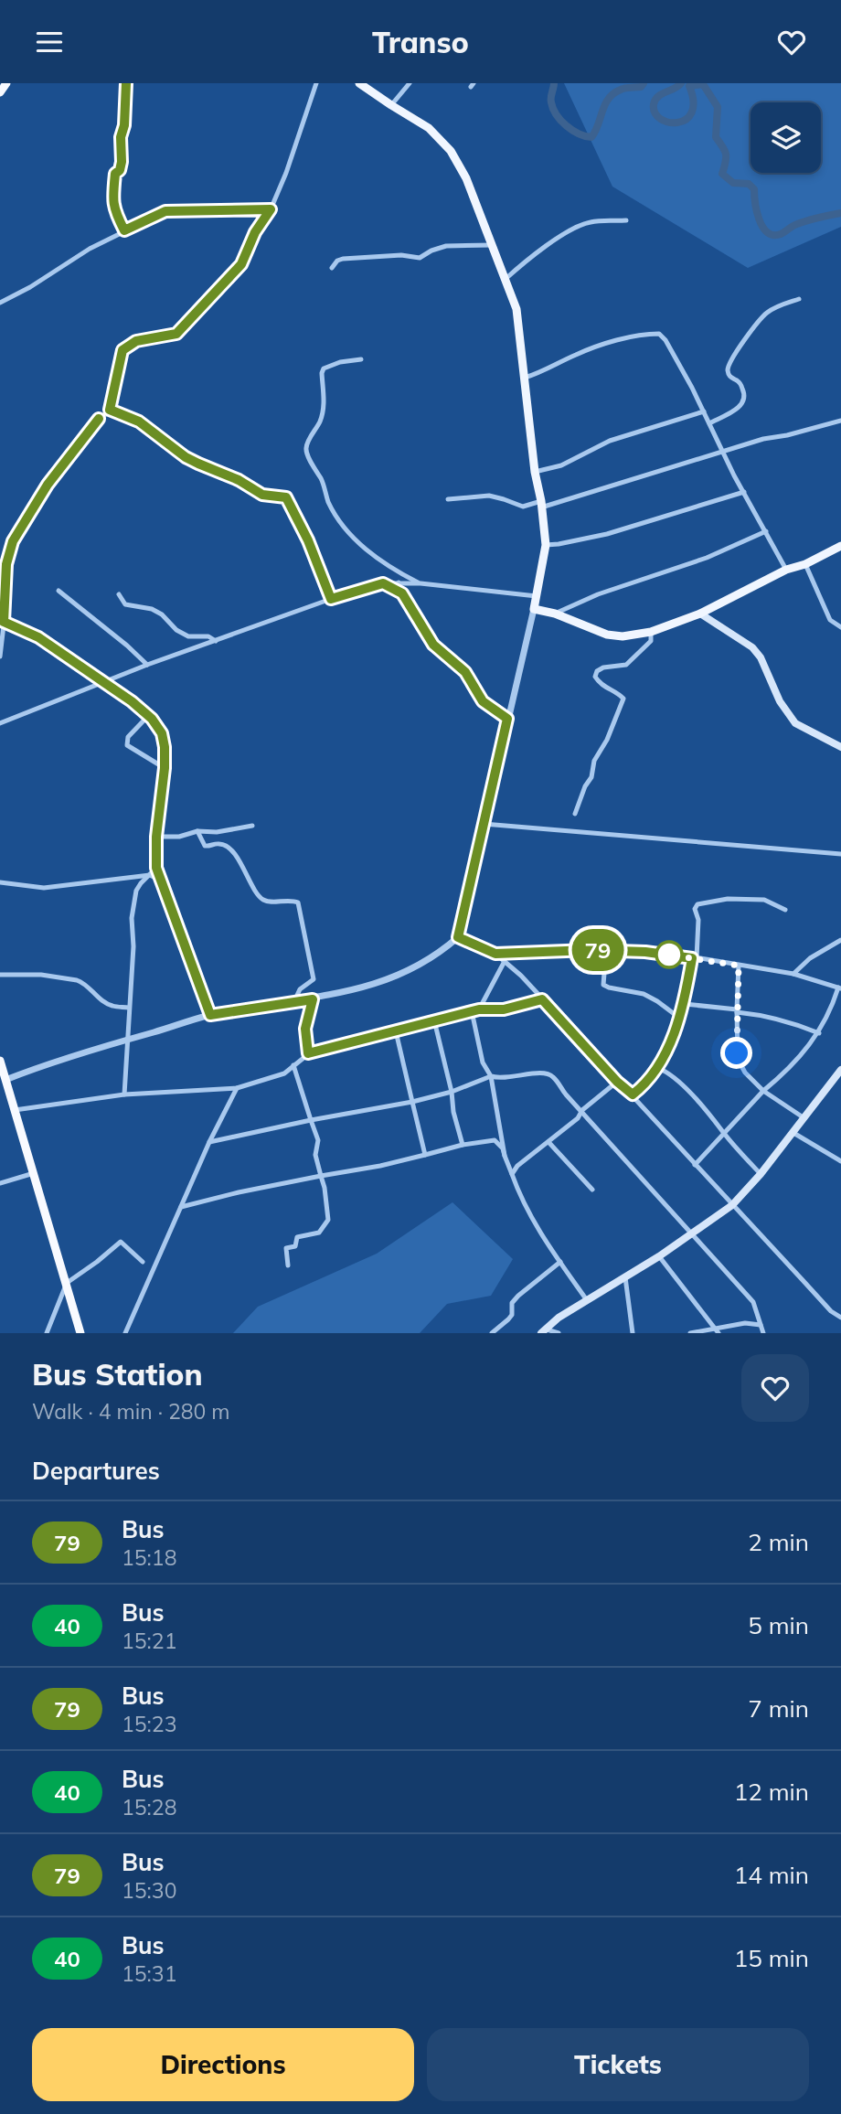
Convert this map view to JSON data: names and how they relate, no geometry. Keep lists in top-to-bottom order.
{
  "lines": ["bus line 79"],
  "page": {
    "header": "Transo",
    "on_map": "79",
    "heading": [
      ["Bus Station", "Walk · 4 min · 280 m"],
      "Departures"
    ],
    "list": [
      {
        "mark": "79",
        "name": "Bus",
        "note": "15:18",
        "value": "2 min"
      },
      {
        "mark": "40",
        "name": "Bus",
        "note": "15:21",
        "value": "5 min"
      },
      {
        "mark": "79",
        "name": "Bus",
        "note": "15:23",
        "value": "7 min"
      },
      {
        "mark": "40",
        "name": "Bus",
        "note": "15:28",
        "value": "12 min"
      },
      {
        "mark": "79",
        "name": "Bus",
        "note": "15:30",
        "value": "14 min"
      },
      {
        "mark": "40",
        "name": "Bus",
        "note": "15:31",
        "value": "15 min"
      }
    ],
    "buttons": ["Directions", "Tickets"]
  }
}
